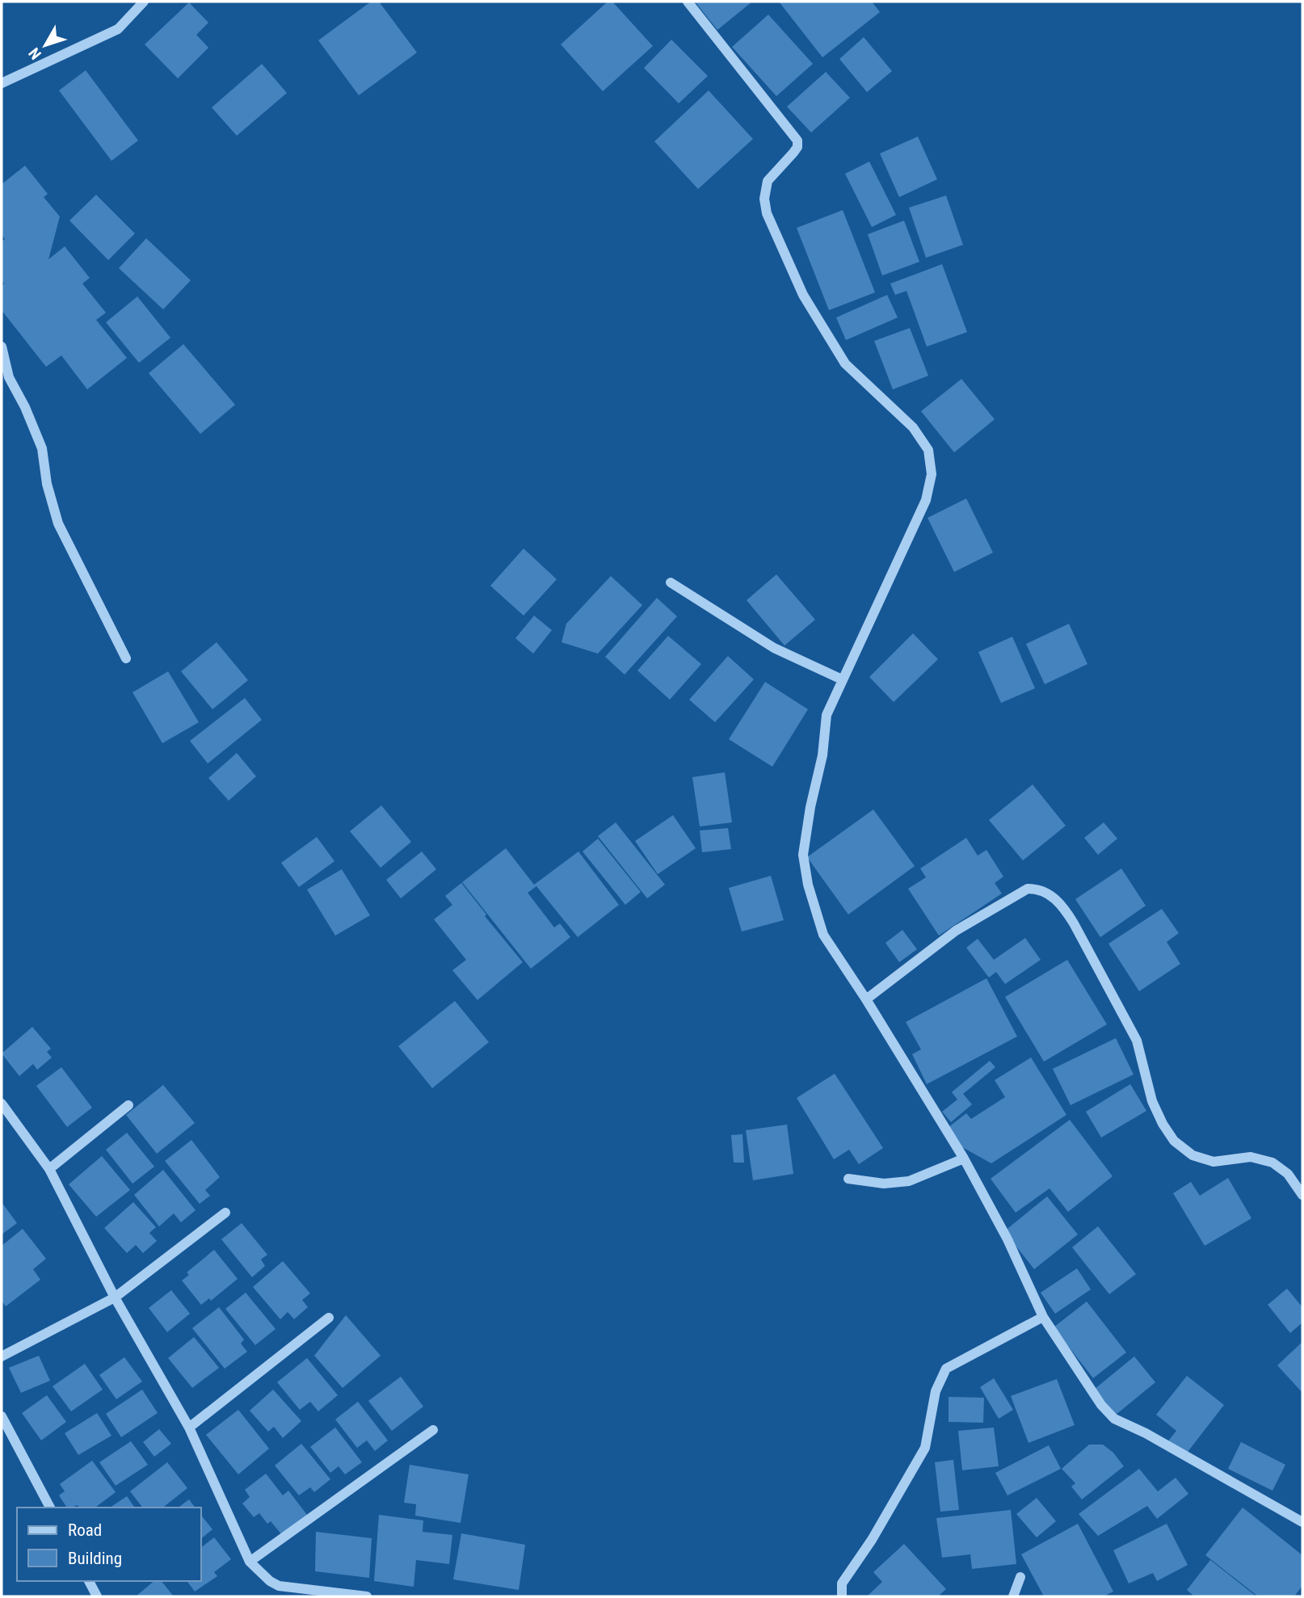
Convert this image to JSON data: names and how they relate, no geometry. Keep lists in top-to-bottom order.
{
  "legend": ["Road", "Building"],
  "north": "bottom left"
}
